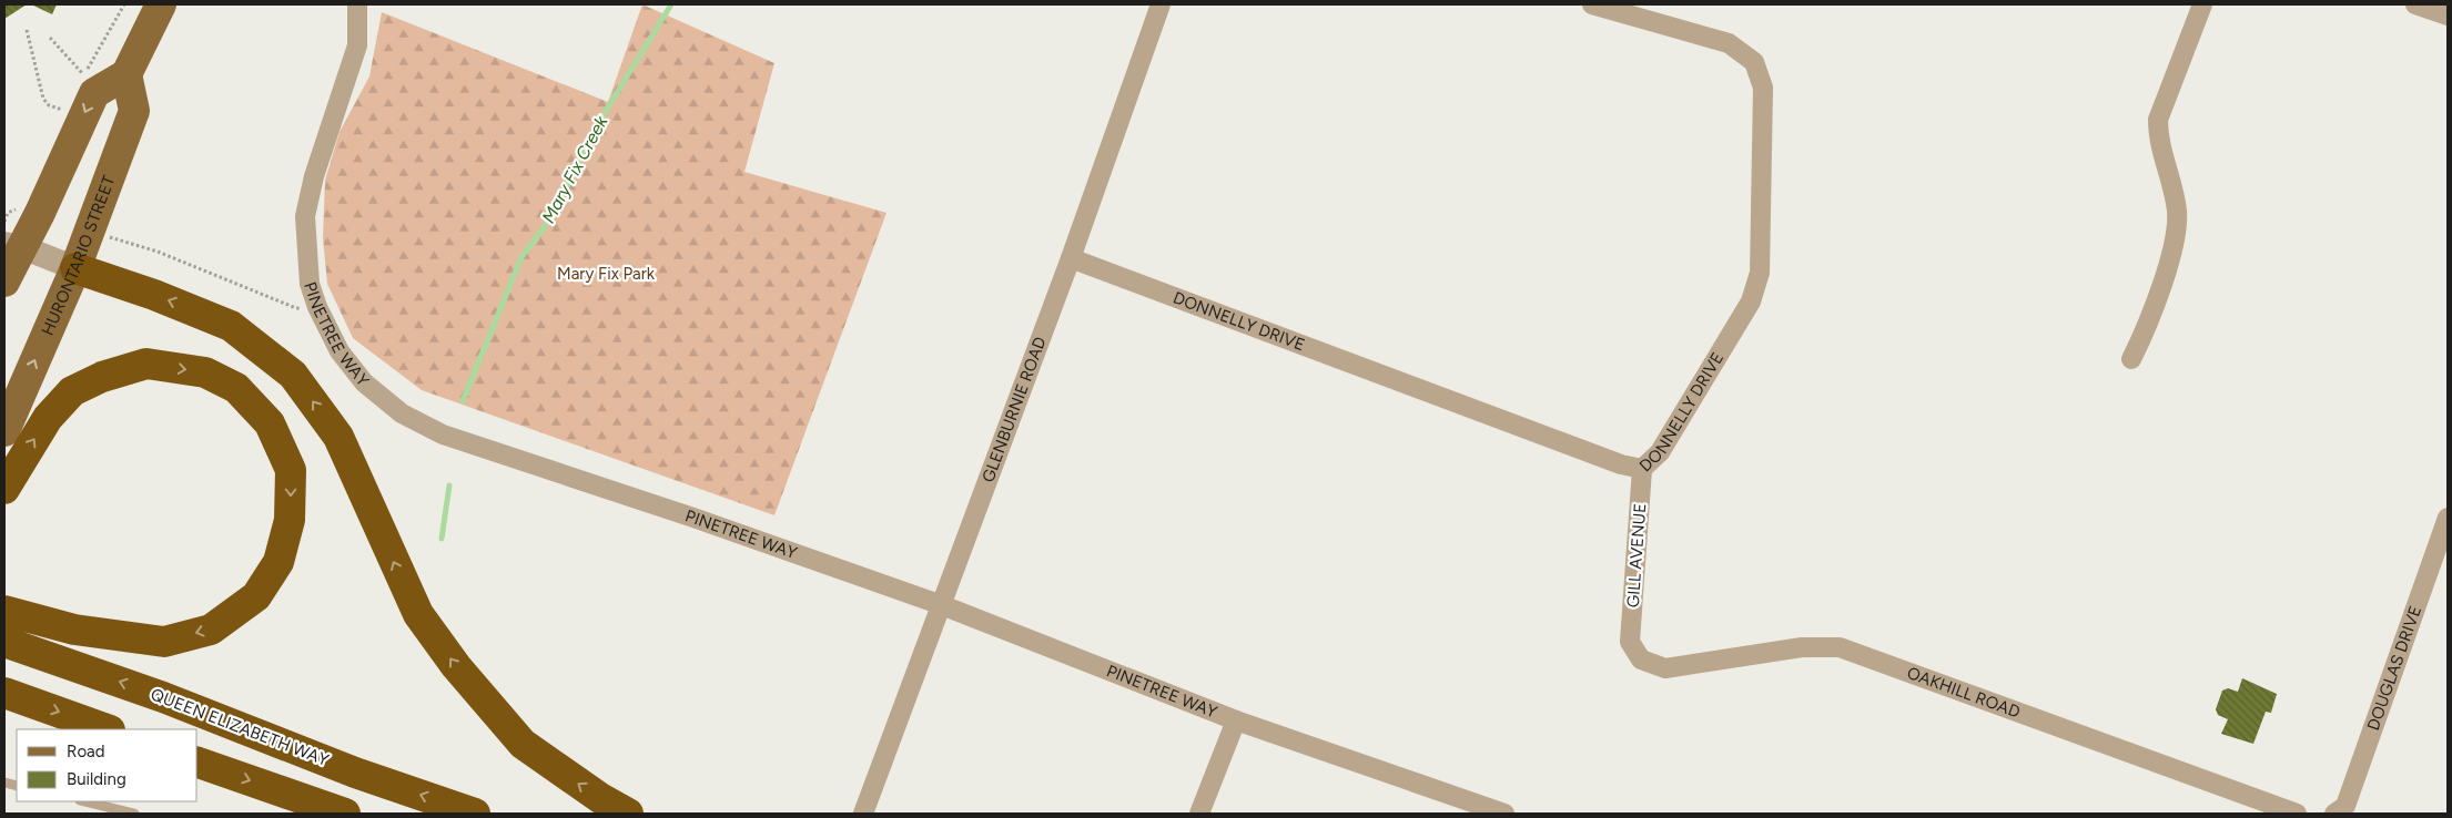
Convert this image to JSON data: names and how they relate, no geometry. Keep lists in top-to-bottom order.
{
  "streets": {
    "highway": ["QUEEN ELIZABETH WAY"],
    "main road": ["HURONTARIO STREET"],
    "street": [
      "DONNELLY DRIVE",
      "PINETREE WAY",
      "GLENBURNIE ROAD",
      "GILL AVENUE",
      "DOUGLAS DRIVE",
      "OAKHILL ROAD"
    ]
  },
  "crossings": [
    ["DONNELLY DRIVE", "GLENBURNIE ROAD"],
    ["DONNELLY DRIVE", "GILL AVENUE"],
    ["PINETREE WAY", "GLENBURNIE ROAD"],
    ["GILL AVENUE", "OAKHILL ROAD"]
  ],
  "one_way": ["HURONTARIO STREET"],
  "water": ["Mary Fix Creek"],
  "parks": ["Mary Fix Park"],
  "legend": ["Road", "Building"]
}
